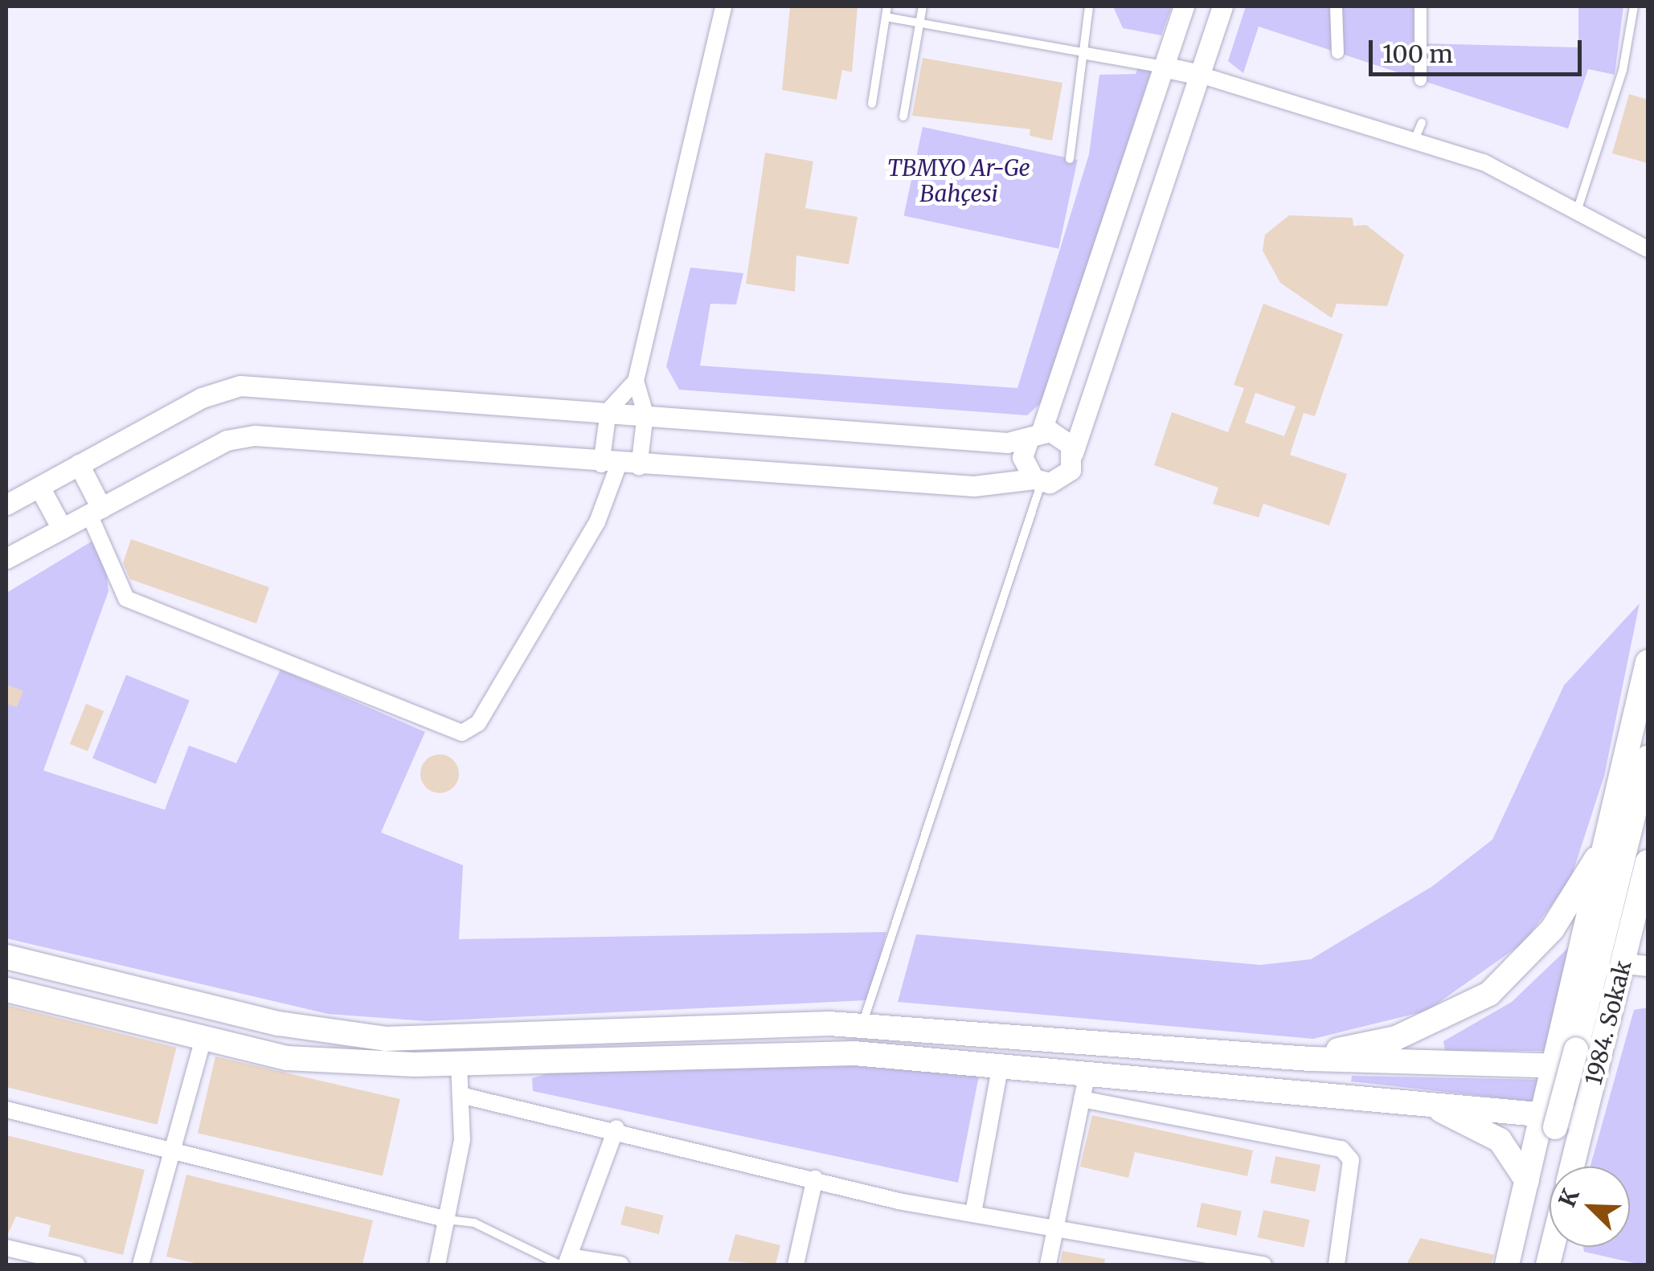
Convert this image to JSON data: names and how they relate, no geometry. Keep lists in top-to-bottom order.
{
  "streets": {
    "main road": ["1984. Sokak"]
  },
  "parks": ["TBMYO Ar-Ge Bahçesi"],
  "scale_bar": "100 m",
  "north": "top left"
}
